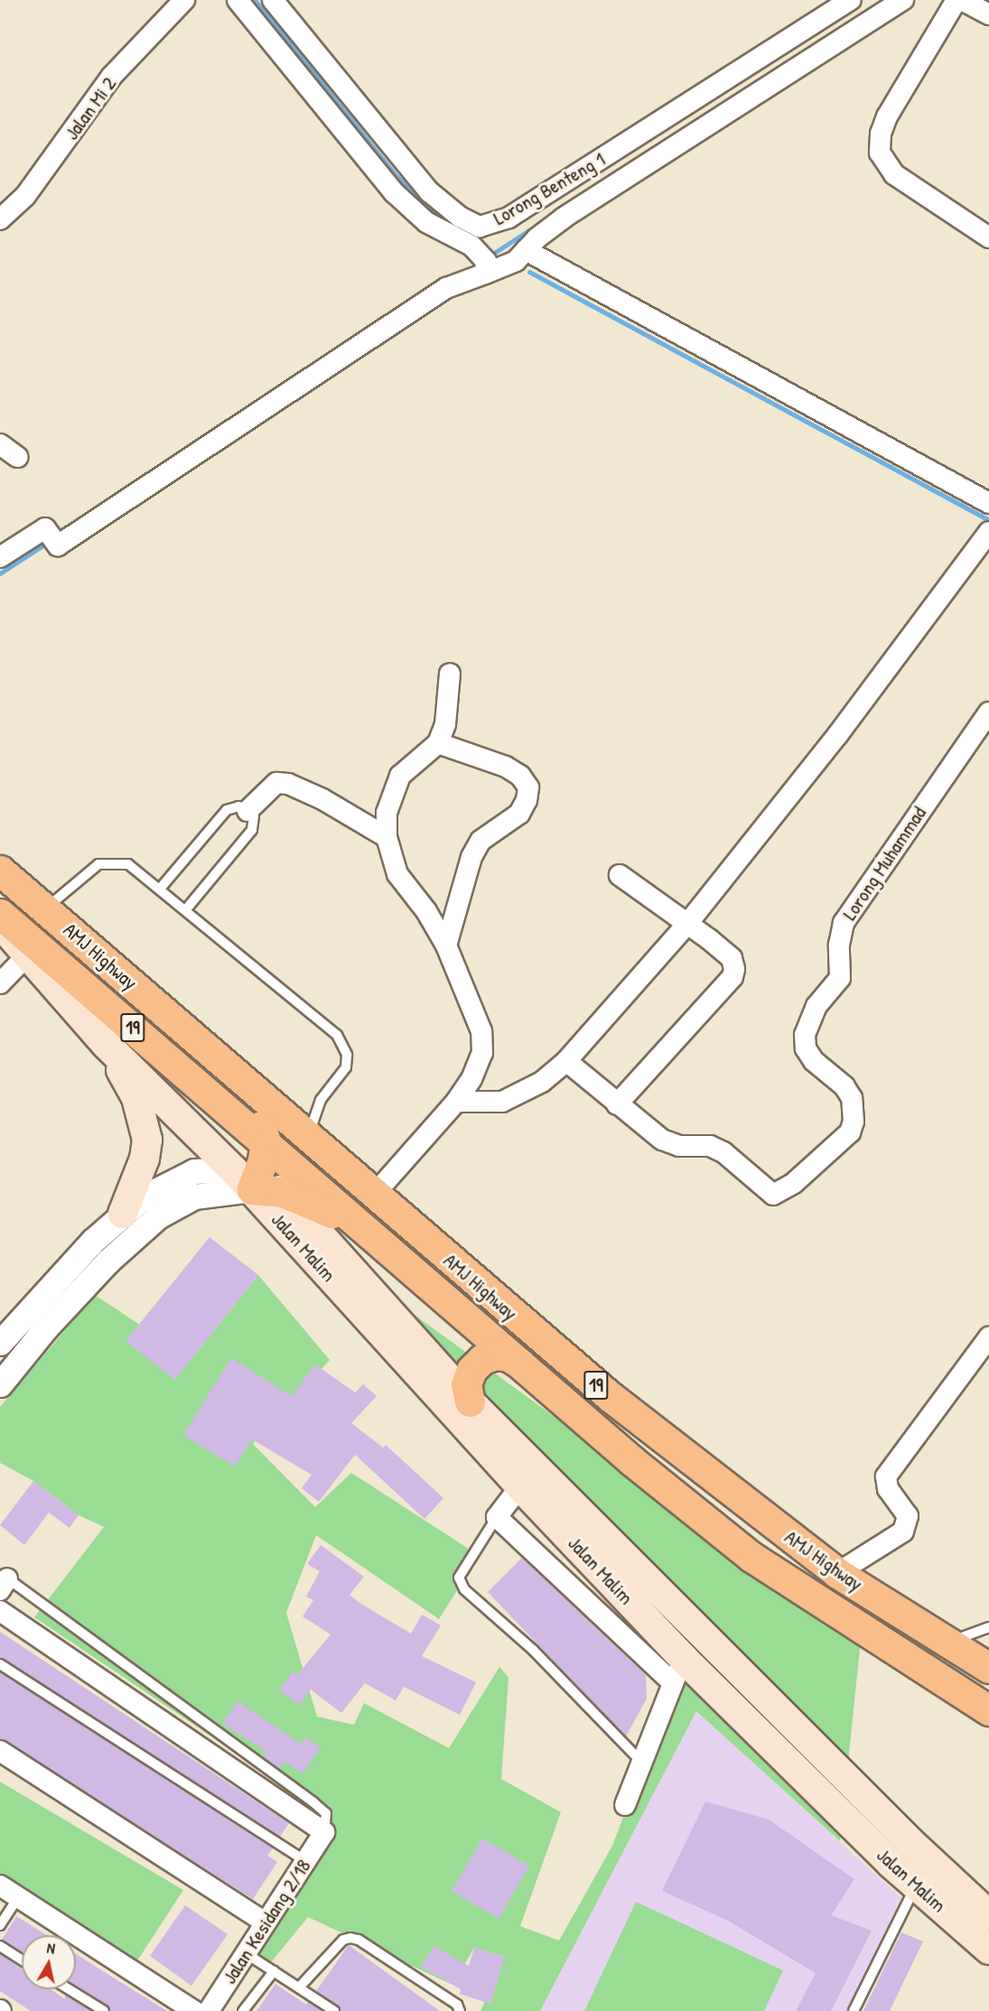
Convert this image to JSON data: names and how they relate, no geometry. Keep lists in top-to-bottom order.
{
  "streets": {
    "highway": ["AMJ Highway", "19"],
    "main road": ["Jalan Malim"],
    "street": [
      "Jalan Mi 2",
      "Lorong Benteng 1",
      "Lorong Muhammad",
      "Jalan Kesidang 2/18"
    ]
  },
  "north": "top"
}
